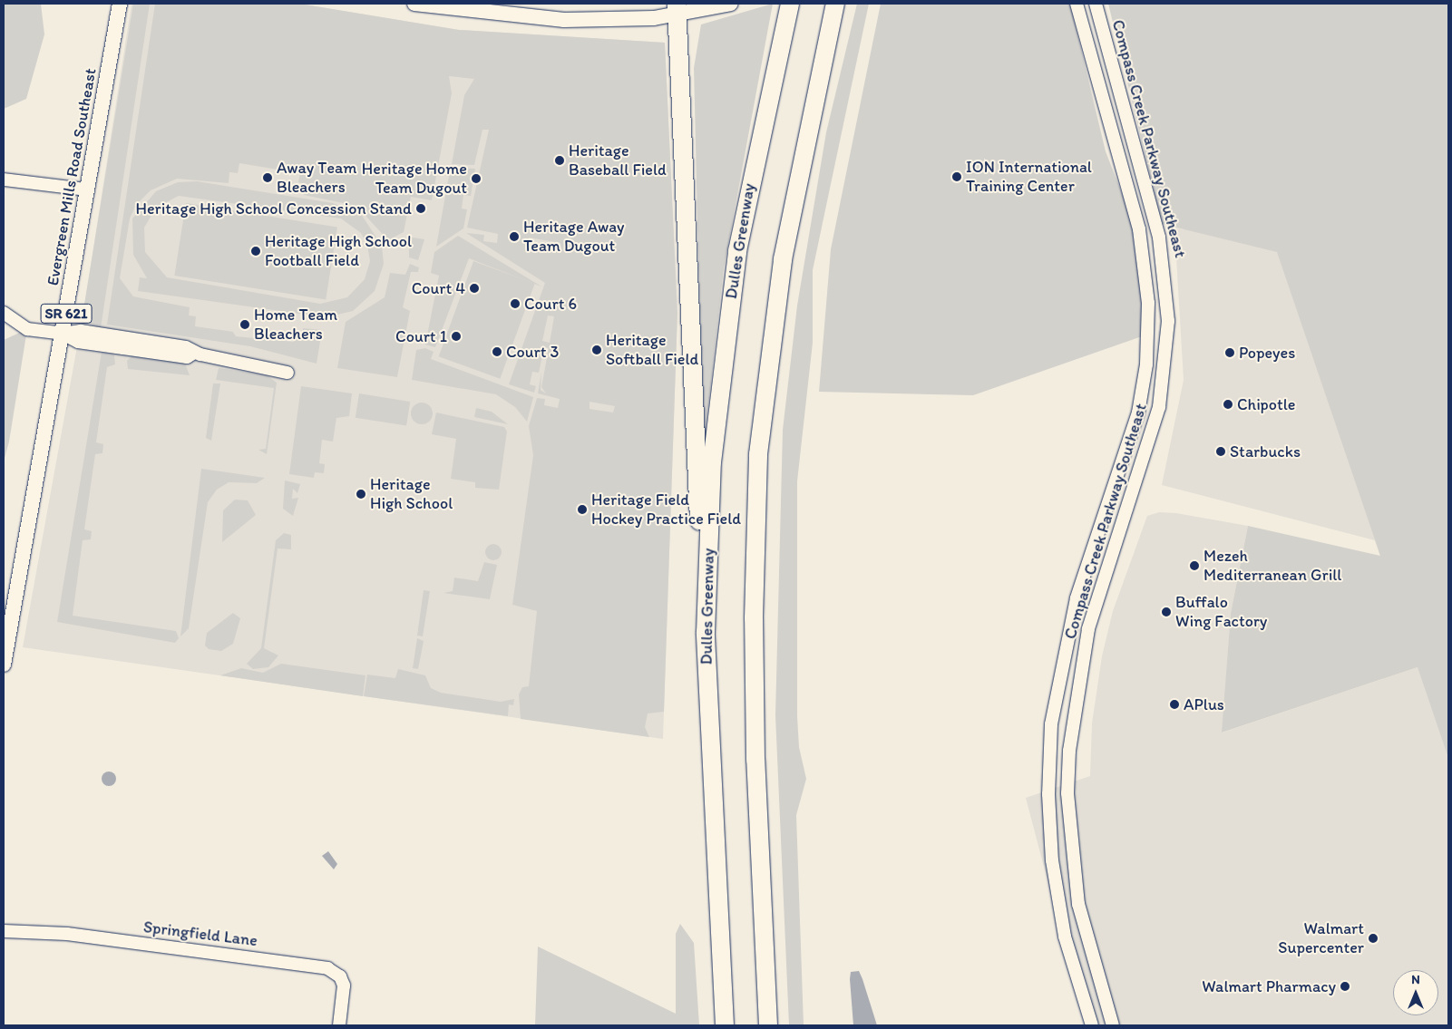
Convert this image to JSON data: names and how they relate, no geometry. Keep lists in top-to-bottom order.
{
  "streets": {
    "highway": ["Dulles Greenway"],
    "main road": ["Evergreen Mills Road Southeast", "SR 621"],
    "street": ["Compass Creek Parkway Southeast", "Springfield Lane"]
  },
  "places": [
    "Heritage Baseball Field",
    "ION International Training Center",
    "Away Team Bleachers",
    "Heritage Home Team Dugout",
    "Heritage High School Concession Stand",
    "Heritage Away Team Dugout",
    "Heritage High School Football Field",
    "Court 4",
    "Court 6",
    "Home Team Bleachers",
    "Court 1",
    "Heritage Softball Field",
    "Court 3",
    "Popeyes",
    "Chipotle",
    "Starbucks",
    "Heritage High School",
    "Heritage Field Hockey Practice Field",
    "Mezeh Mediterranean Grill",
    "Buffalo Wing Factory",
    "APlus",
    "Walmart Supercenter",
    "Walmart Pharmacy"
  ],
  "north": "top"
}
